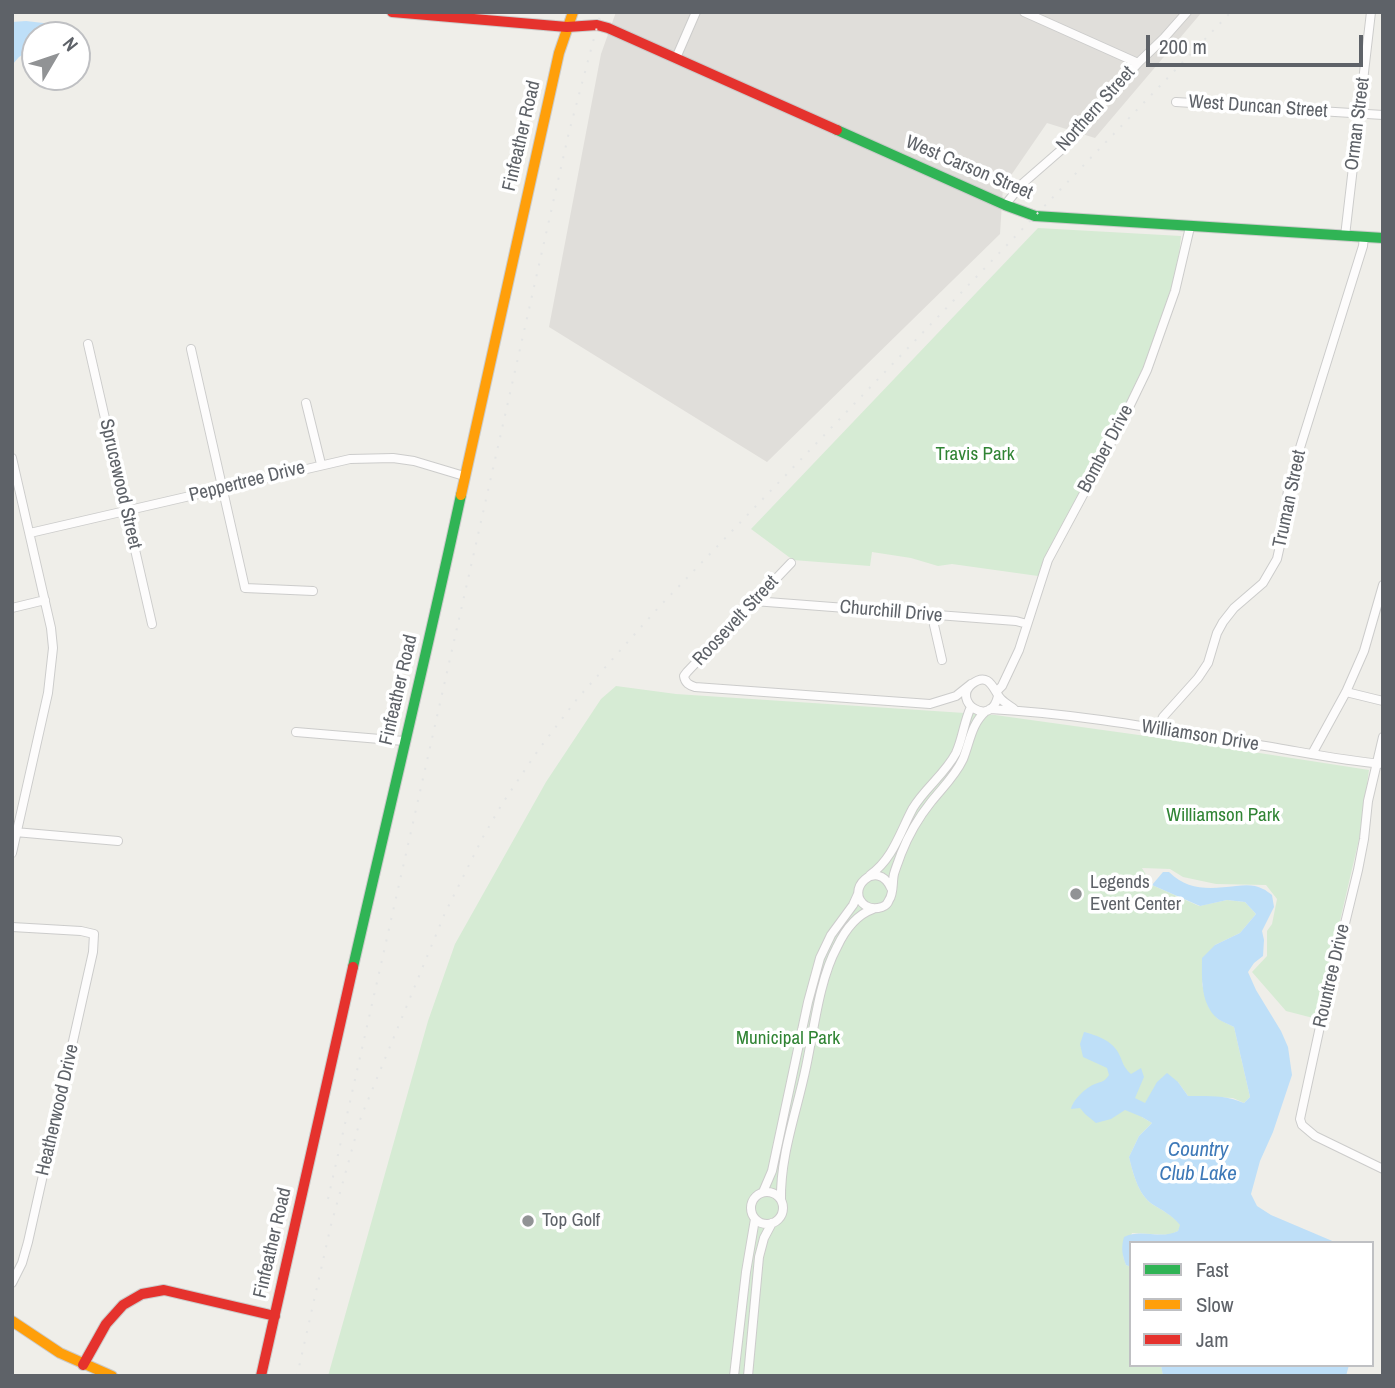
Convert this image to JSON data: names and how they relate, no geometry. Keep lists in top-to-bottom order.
{
  "streets": {
    "street": [
      "West Duncan Street",
      "Northern Street",
      "Orman Street",
      "Finfeather Road",
      "West Carson Street",
      "Bomber Drive",
      "Peppertree Drive",
      "Sprucewood Street",
      "Truman Street",
      "Churchill Drive",
      "Roosevelt Street",
      "Williamson Drive",
      "Rountree Drive",
      "Heatherwood Drive"
    ]
  },
  "crossings": [
    ["West Duncan Street", "Orman Street"],
    ["Northern Street", "West Carson Street"],
    ["Orman Street", "West Carson Street"],
    ["Finfeather Road", "West Carson Street"],
    ["Finfeather Road", "Peppertree Drive"],
    ["West Carson Street", "Bomber Drive"],
    ["West Carson Street", "Truman Street"],
    ["Bomber Drive", "Churchill Drive"],
    ["Bomber Drive", "Williamson Drive"],
    ["Peppertree Drive", "Sprucewood Street"],
    ["Truman Street", "Williamson Drive"],
    ["Churchill Drive", "Roosevelt Street"],
    ["Williamson Drive", "Rountree Drive"]
  ],
  "water": ["Country Club Lake"],
  "parks": ["Travis Park", "Williamson Park", "Municipal Park"],
  "places": ["Legends Event Center", "Top Golf"],
  "legend": ["Fast", "Slow", "Jam"],
  "scale_bar": "200 m",
  "north": "top right"
}
